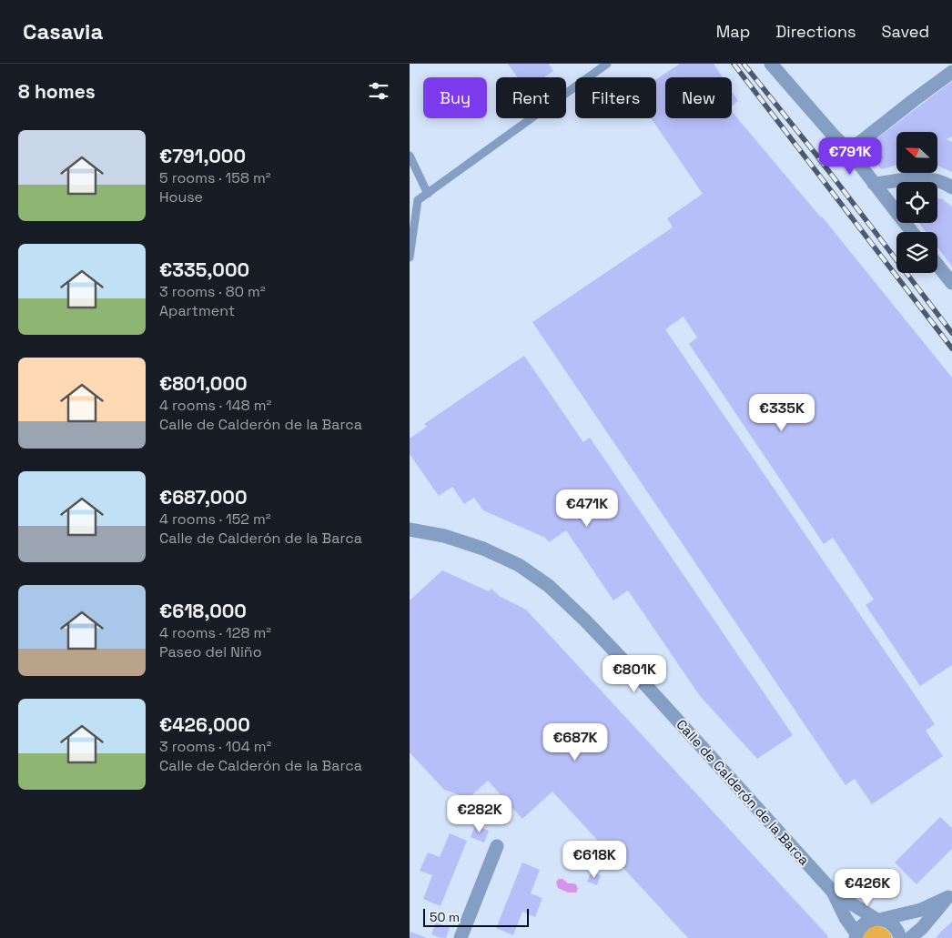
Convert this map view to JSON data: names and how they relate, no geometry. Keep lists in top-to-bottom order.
{
  "streets": {
    "street": ["Calle de Calderón de la Barca"]
  },
  "scale_bar": "50 m",
  "north": "left",
  "page": {
    "header": "Casavia",
    "nav": ["Map", "Directions", "Saved"],
    "heading": "8 homes",
    "chip": [
      "Buy",
      "Rent",
      "Filters",
      "New"
    ],
    "list": [
      {
        "name": "€791,000",
        "note": "5 rooms · 158 m² · House"
      },
      {
        "name": "€335,000",
        "note": "3 rooms · 80 m² · Apartment"
      },
      {
        "name": "€801,000",
        "note": "4 rooms · 148 m² · Calle de Calderón de la Barca"
      },
      {
        "name": "€687,000",
        "note": "4 rooms · 152 m² · Calle de Calderón de la Barca"
      },
      {
        "name": "€618,000",
        "note": "4 rooms · 128 m² · Paseo del Niño"
      },
      {
        "name": "€426,000",
        "note": "3 rooms · 104 m² · Calle de Calderón de la Barca"
      }
    ],
    "price": [
      "€791K",
      "€335K",
      "€471K",
      "€801K",
      "€687K",
      "€282K",
      "€618K",
      "€426K"
    ],
    "scale": "50 m"
  }
}
